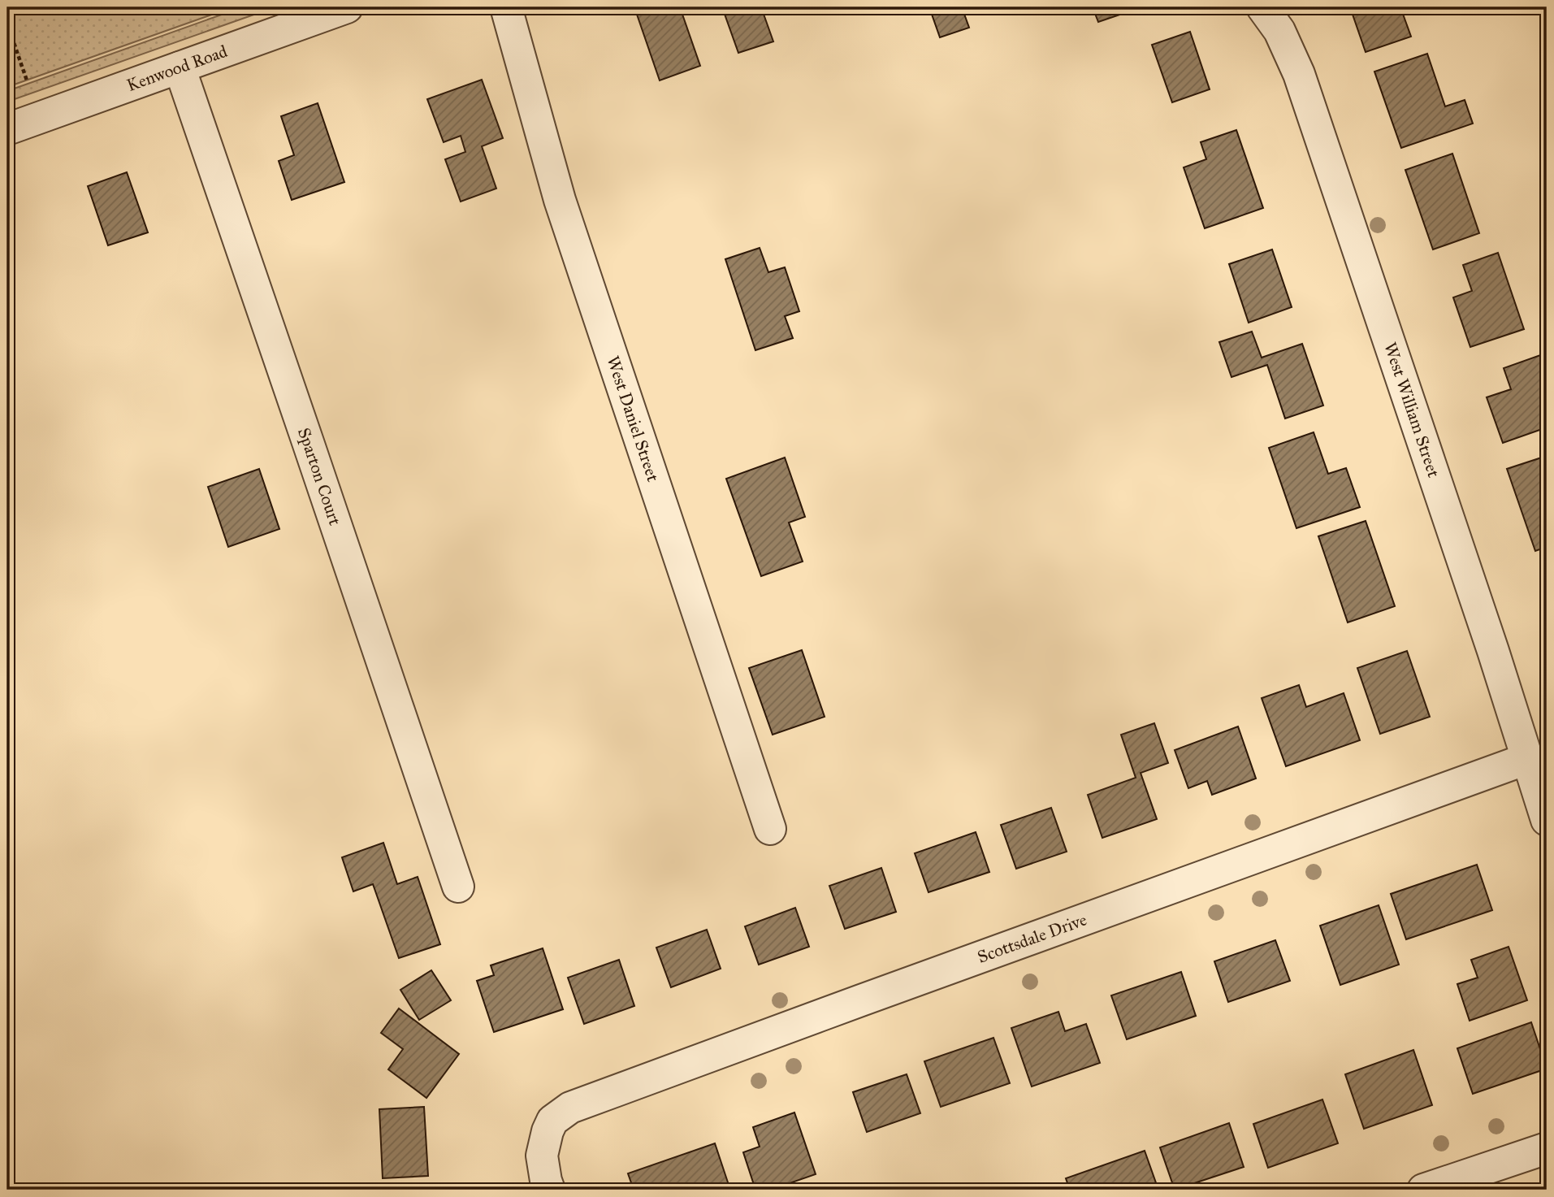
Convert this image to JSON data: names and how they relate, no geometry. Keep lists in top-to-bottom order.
{
  "streets": {
    "street": [
      "Kenwood Road",
      "West William Street",
      "West Daniel Street",
      "Sparton Court",
      "Scottsdale Drive"
    ]
  },
  "crossings": [
    ["Kenwood Road", "Sparton Court"],
    ["West William Street", "Scottsdale Drive"]
  ]
}
